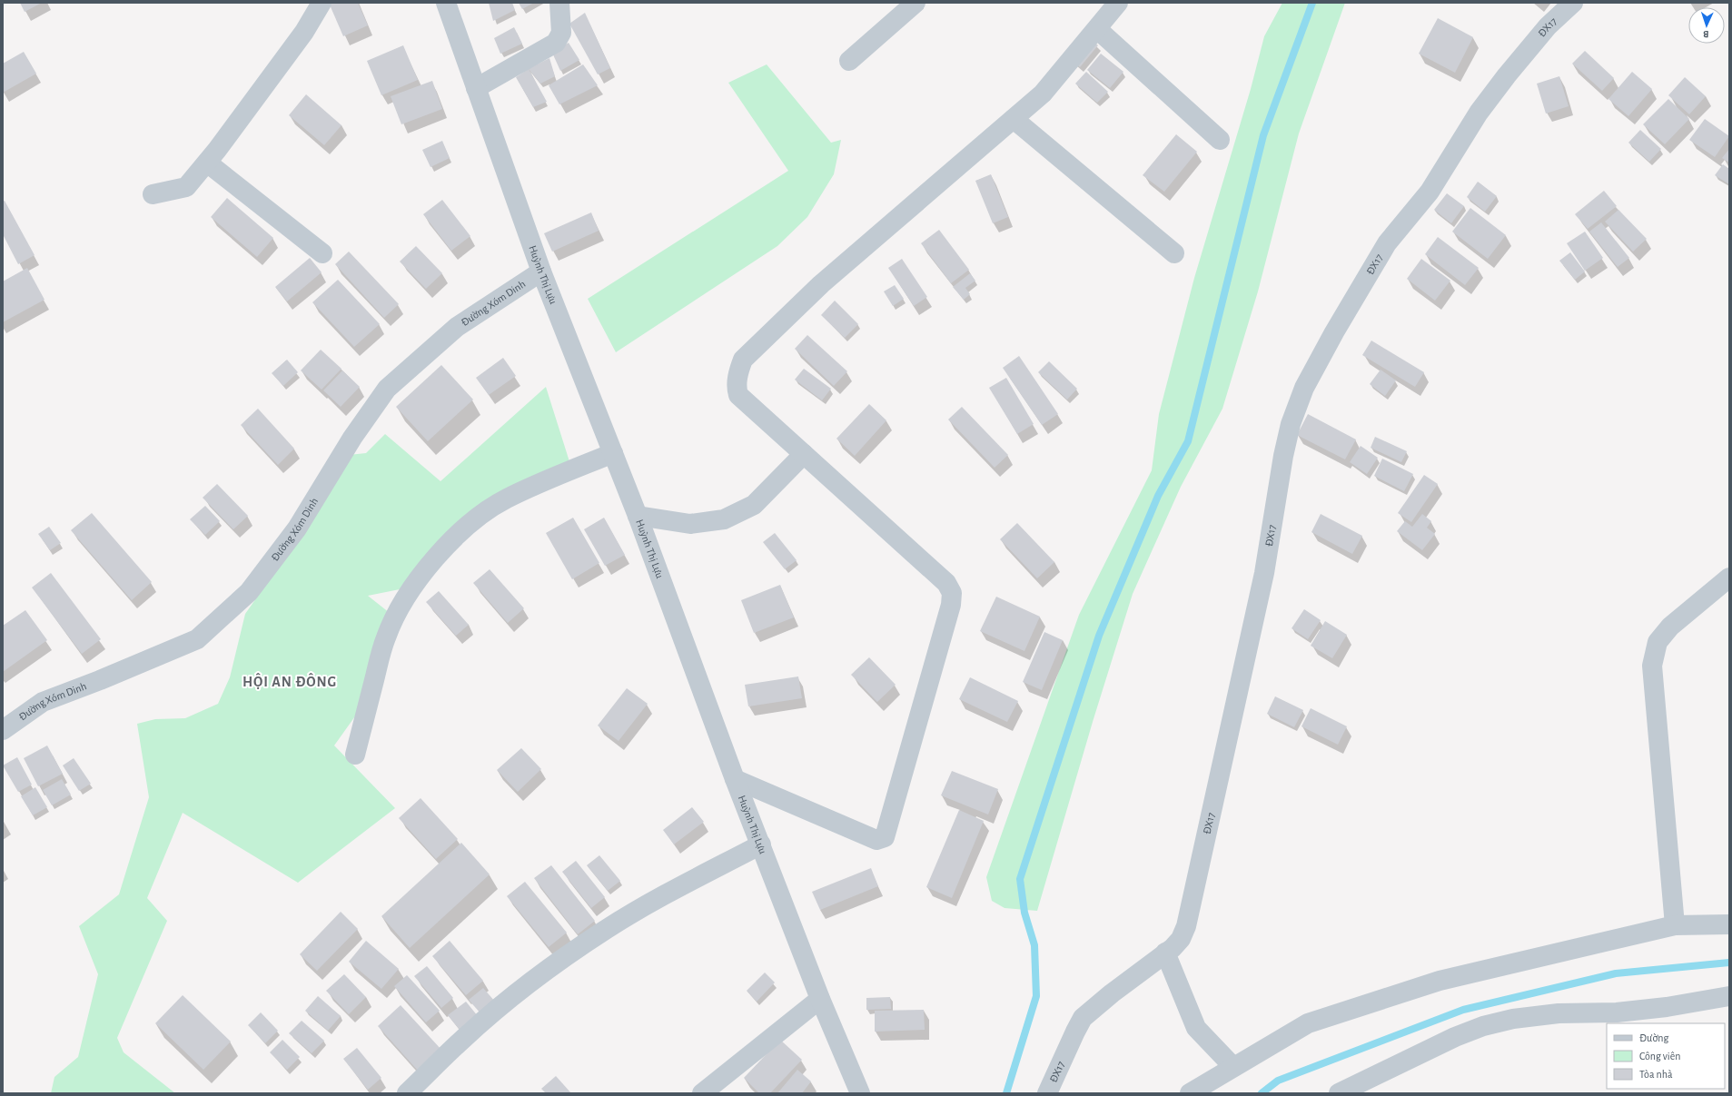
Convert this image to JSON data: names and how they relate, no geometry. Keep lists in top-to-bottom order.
{
  "streets": {
    "street": ["ĐX17", "Huỳnh Thị Lựu", "Đường Xóm Dinh"]
  },
  "crossings": [
    ["Huỳnh Thị Lựu", "Đường Xóm Dinh"]
  ],
  "districts": ["HỘI AN ĐÔNG"],
  "legend": ["Đường", "Công viên", "Tòa nhà"],
  "north": "bottom"
}
